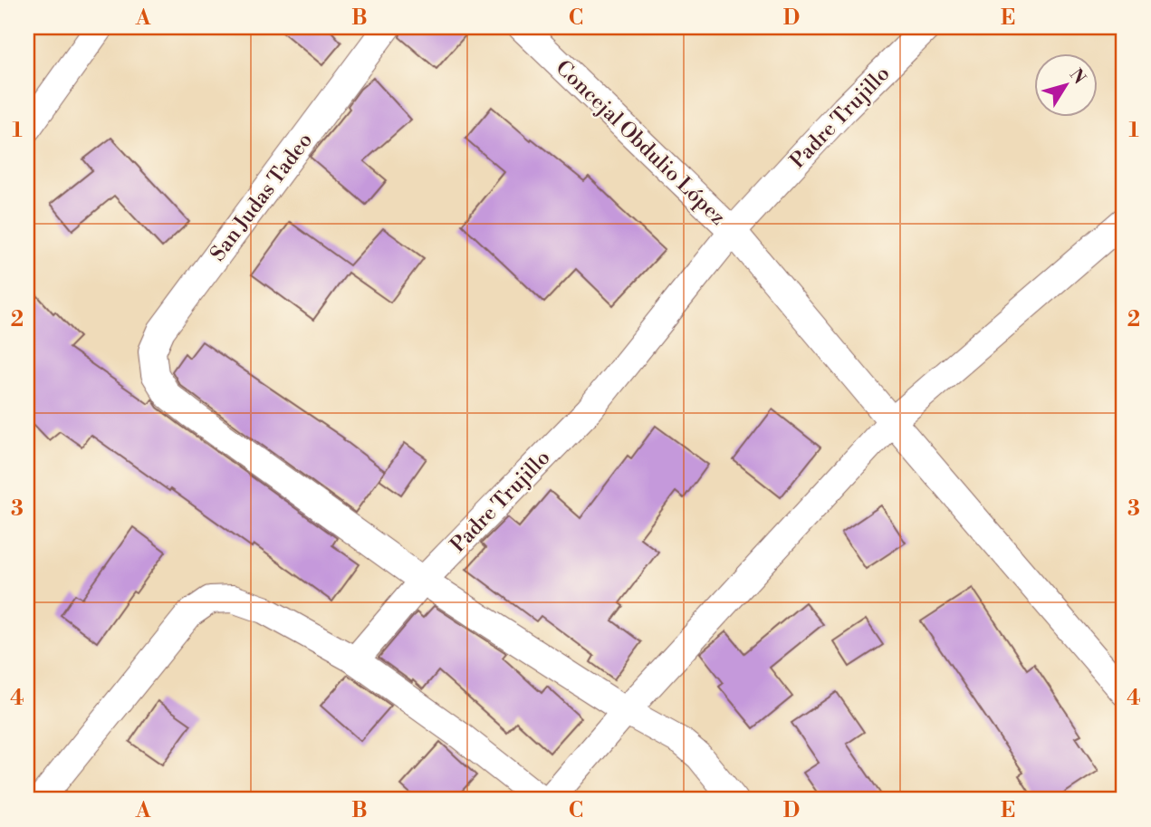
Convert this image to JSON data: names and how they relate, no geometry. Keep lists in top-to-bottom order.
{
  "streets": {
    "street": ["Padre Trujillo", "Concejal Obdulio López", "San Judas Tadeo"]
  },
  "crossings": [
    ["Padre Trujillo", "Concejal Obdulio López"],
    ["Padre Trujillo", "San Judas Tadeo"]
  ],
  "north": "top right",
  "grid": {
    "columns": [
      "A",
      "B",
      "C",
      "D",
      "E"
    ],
    "rows": [
      "1",
      "2",
      "3",
      "4"
    ]
  }
}
